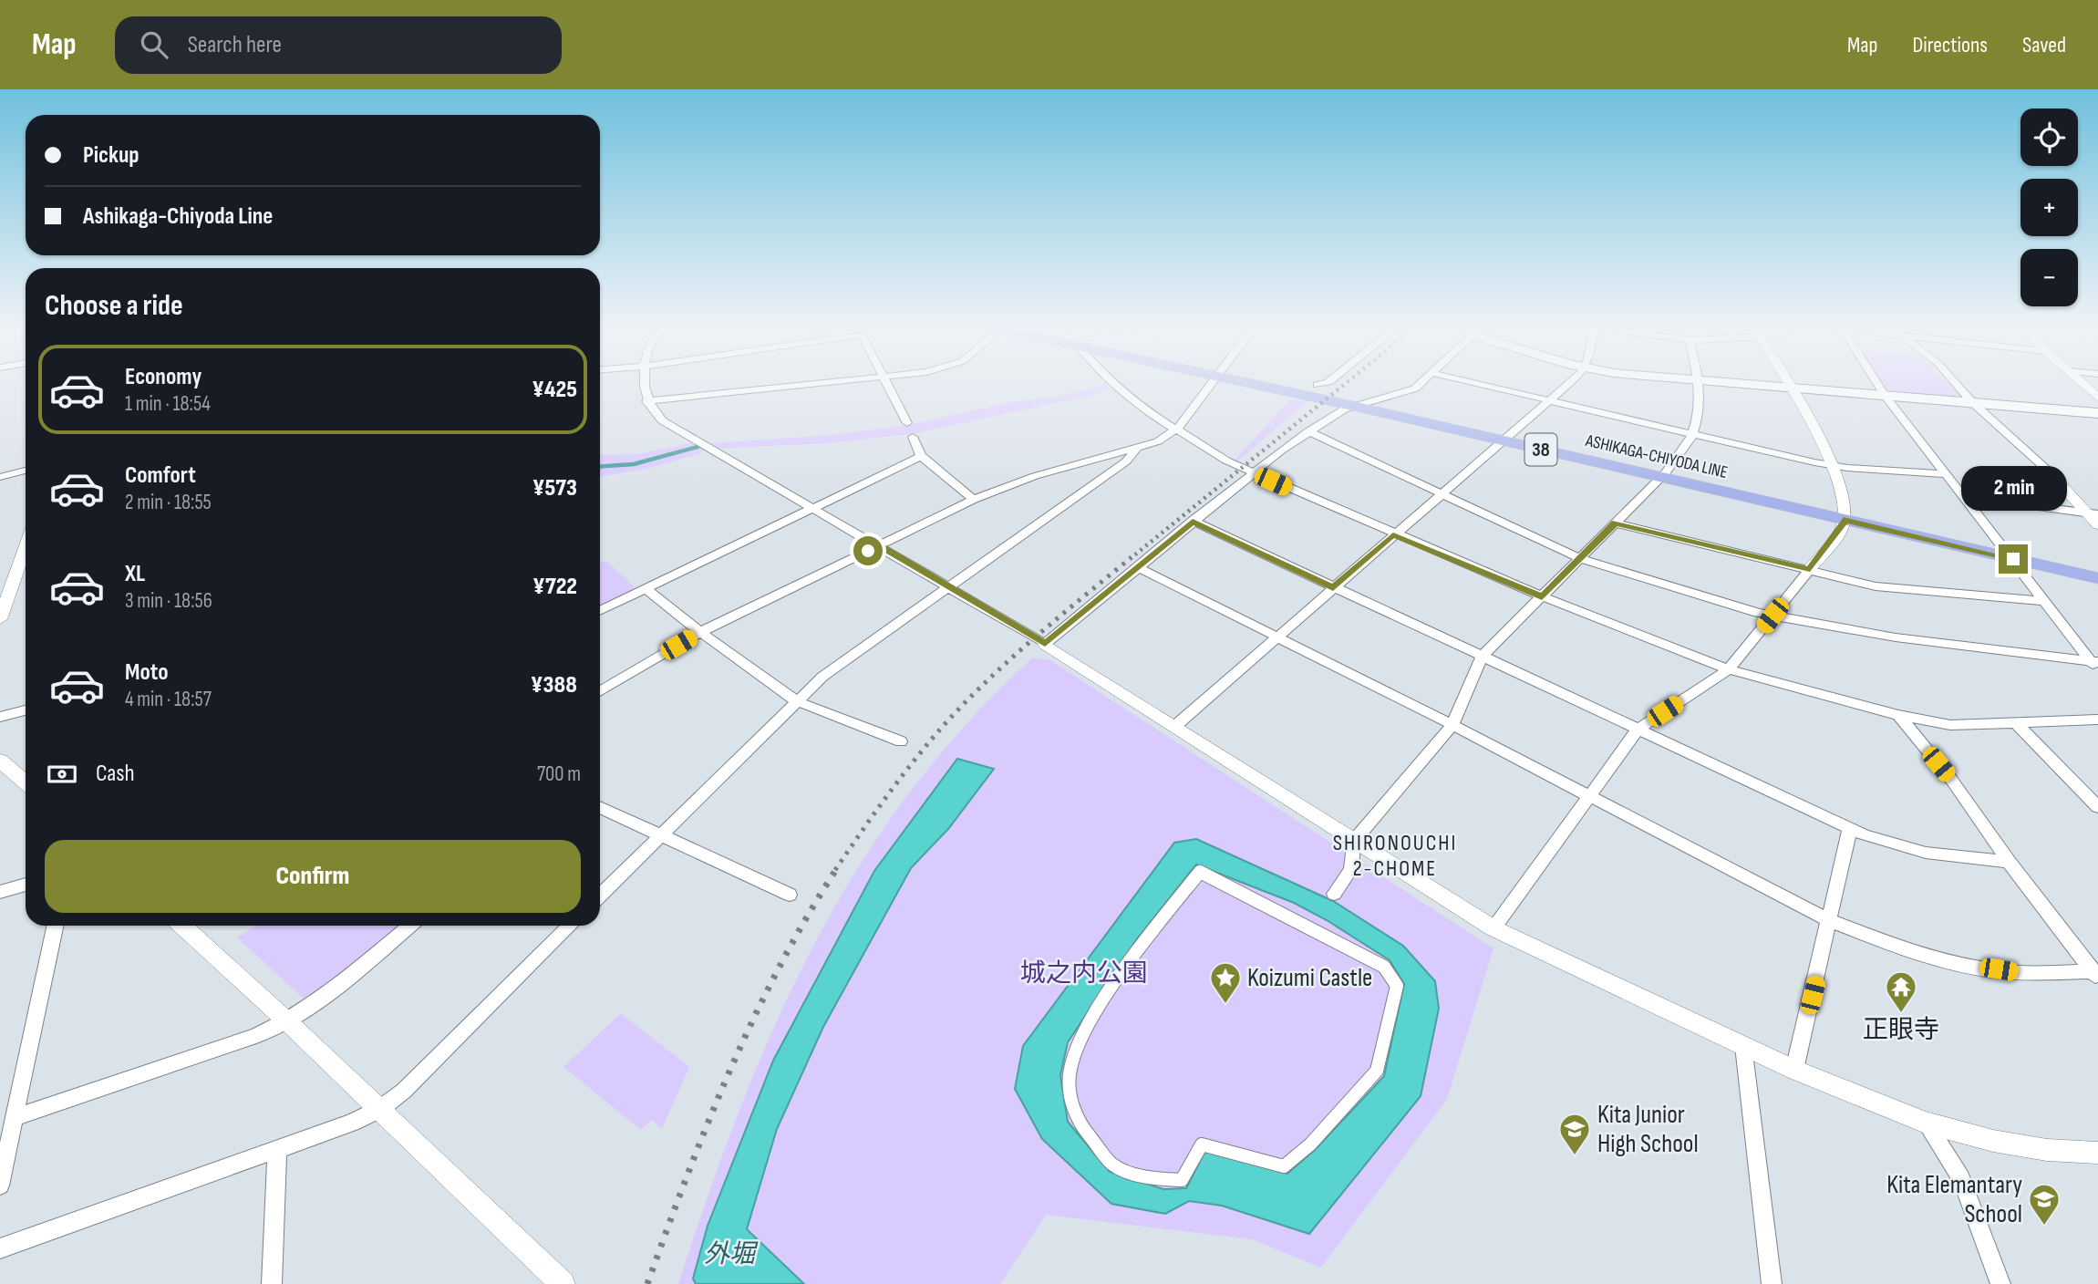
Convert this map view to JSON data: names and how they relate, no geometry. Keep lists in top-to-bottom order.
{
  "streets": {
    "main road": ["38", "ASHIKAGA-CHIYODA LINE"]
  },
  "districts": ["SHIRONOUCHI 2-CHOME"],
  "water": ["外堀"],
  "parks": ["城之内公園"],
  "places": {
    "place": ["Koizumi Castle"],
    "temple": ["正眼寺"],
    "school or university": ["Kita Junior High School", "Kita Elemantary School"]
  },
  "page": {
    "header": "Map",
    "search": "Search here",
    "nav": ["Map", "Directions", "Saved"],
    "map_buttons": ["+", "−"],
    "banner": ["Pickup", "Ashikaga-Chiyoda Line"],
    "heading": "Choose a ride",
    "list": [
      {
        "name": "Economy",
        "note": "1 min · 18:54",
        "value": "¥425"
      },
      {
        "name": "Comfort",
        "note": "2 min · 18:55",
        "value": "¥573"
      },
      {
        "name": "XL",
        "note": "3 min · 18:56",
        "value": "¥722"
      },
      {
        "name": "Moto",
        "note": "4 min · 18:57",
        "value": "¥388"
      }
    ],
    "bubble": "2 min",
    "pay": ["Cash", "700 m"],
    "buttons": "Confirm"
  }
}
